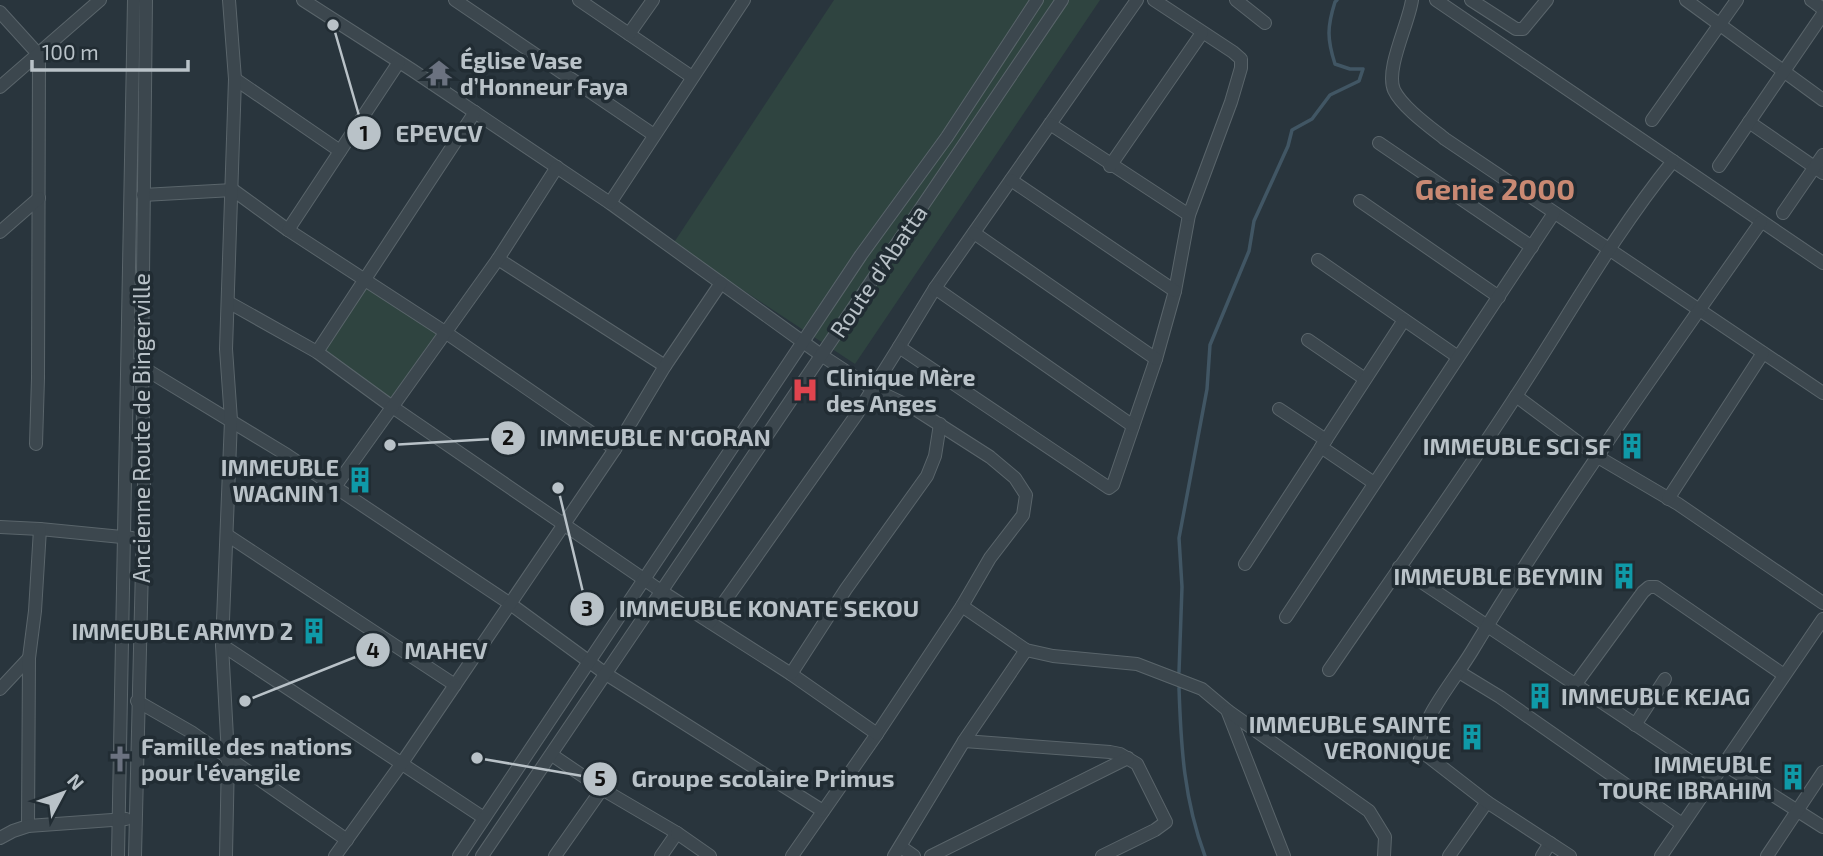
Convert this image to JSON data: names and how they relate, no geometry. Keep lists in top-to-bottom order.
{
  "streets": {
    "street": ["Route d'Abatta", "Ancienne Route de Bingerville"]
  },
  "districts": ["Genie 2000"],
  "places": {
    "other": [
      "EPEVCV",
      "IMMEUBLE N'GORAN",
      "IMMEUBLE KONATE SEKOU",
      "MAHEV",
      "Groupe scolaire Primus"
    ],
    "temple": ["Église Vase d’Honneur Faya"],
    "hospital": ["Clinique Mère des Anges"],
    "building": [
      "IMMEUBLE SCI SF",
      "IMMEUBLE WAGNIN 1",
      "IMMEUBLE BEYMIN",
      "IMMEUBLE ARMYD 2",
      "IMMEUBLE KEJAG",
      "IMMEUBLE SAINTE VERONIQUE",
      "IMMEUBLE TOURE IBRAHIM"
    ],
    "church": ["Famille des nations pour l'évangile"]
  },
  "scale_bar": "100 m",
  "north": "top right"
}
